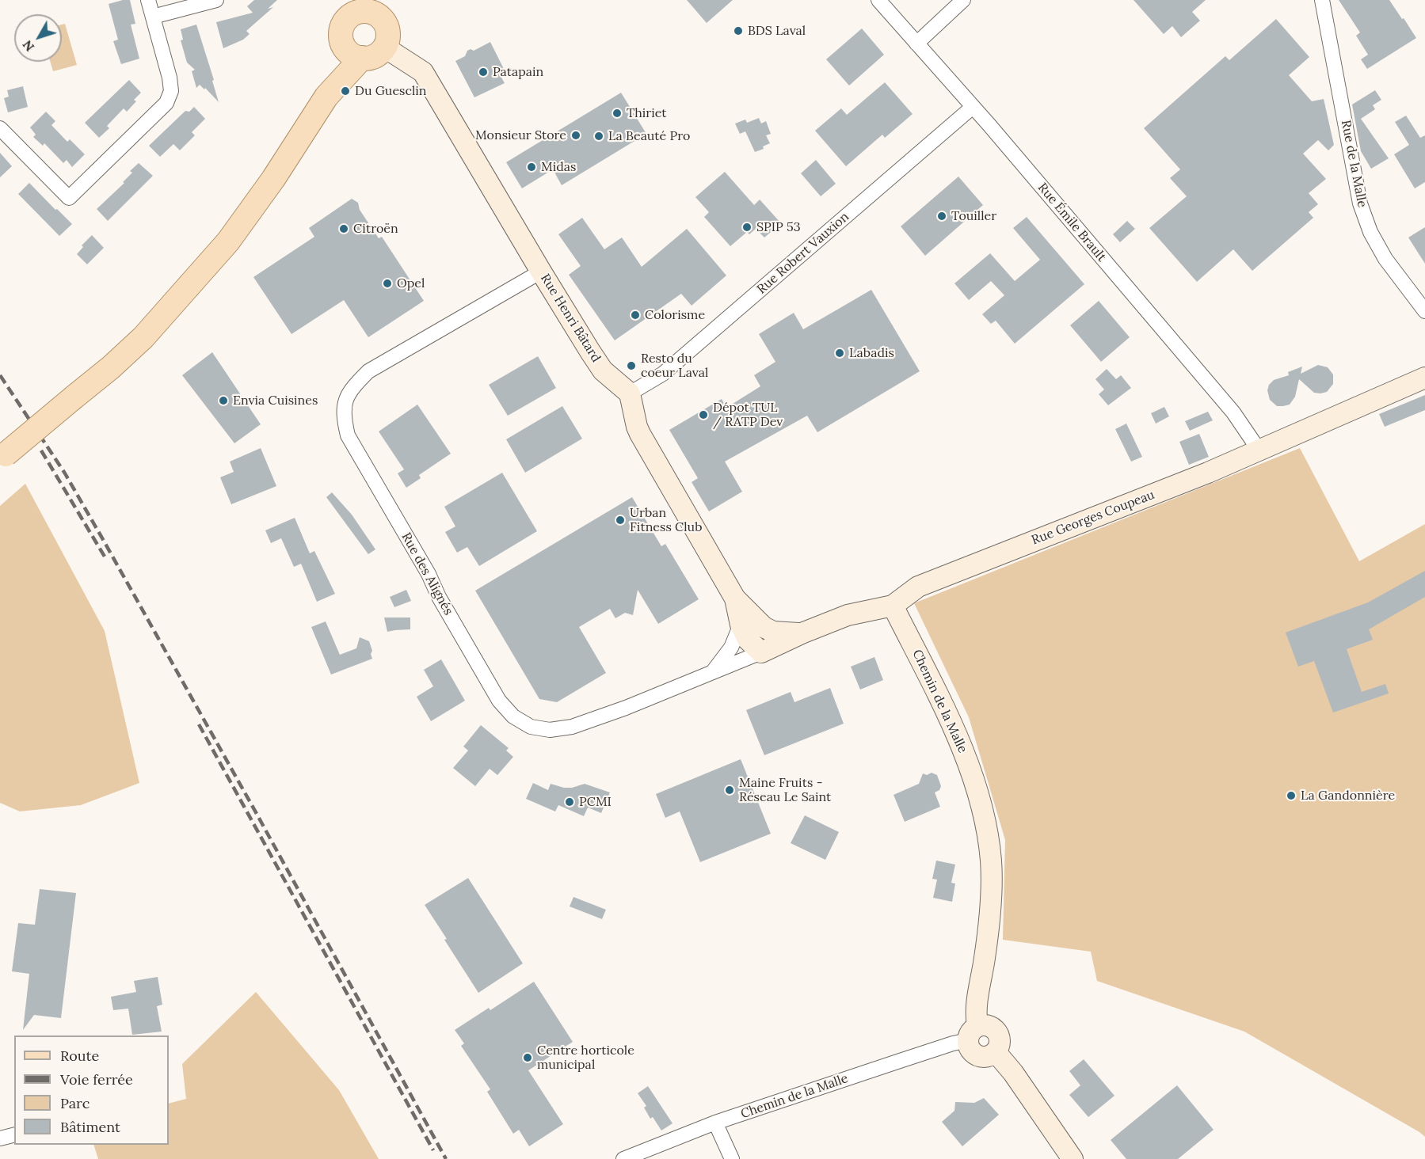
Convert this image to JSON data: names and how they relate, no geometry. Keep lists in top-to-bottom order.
{
  "streets": {
    "street": [
      "Rue de la Malle",
      "Rue Émile Brault",
      "Rue Robert Vauxion",
      "Rue Henri Bâtard",
      "Rue Georges Coupeau",
      "Rue des Alignés",
      "Chemin de la Malle"
    ]
  },
  "crossings": [
    ["Rue Émile Brault", "Rue Robert Vauxion"],
    ["Rue Émile Brault", "Rue Georges Coupeau"],
    ["Rue Robert Vauxion", "Rue Henri Bâtard"],
    ["Rue Henri Bâtard", "Rue des Alignés"],
    ["Rue Georges Coupeau", "Rue des Alignés"],
    ["Rue Georges Coupeau", "Chemin de la Malle"]
  ],
  "places": [
    "BDS Laval",
    "Patapain",
    "Du Guesclin",
    "Thiriet",
    "Monsieur Store",
    "La Beauté Pro",
    "Midas",
    "Touiller",
    "SPIP 53",
    "Citroën",
    "Opel",
    "Colorisme",
    "Labadis",
    "Resto du coeur Laval",
    "Envia Cuisines",
    "Dépot TUL / RATP Dev",
    "Urban Fitness Club",
    "Maine Fruits - Réseau Le Saint",
    "La Gandonnière",
    "PCMI",
    "Centre horticole municipal"
  ],
  "legend": [
    "Route",
    "Voie ferrée",
    "Parc",
    "Bâtiment"
  ],
  "north": "bottom left"
}
